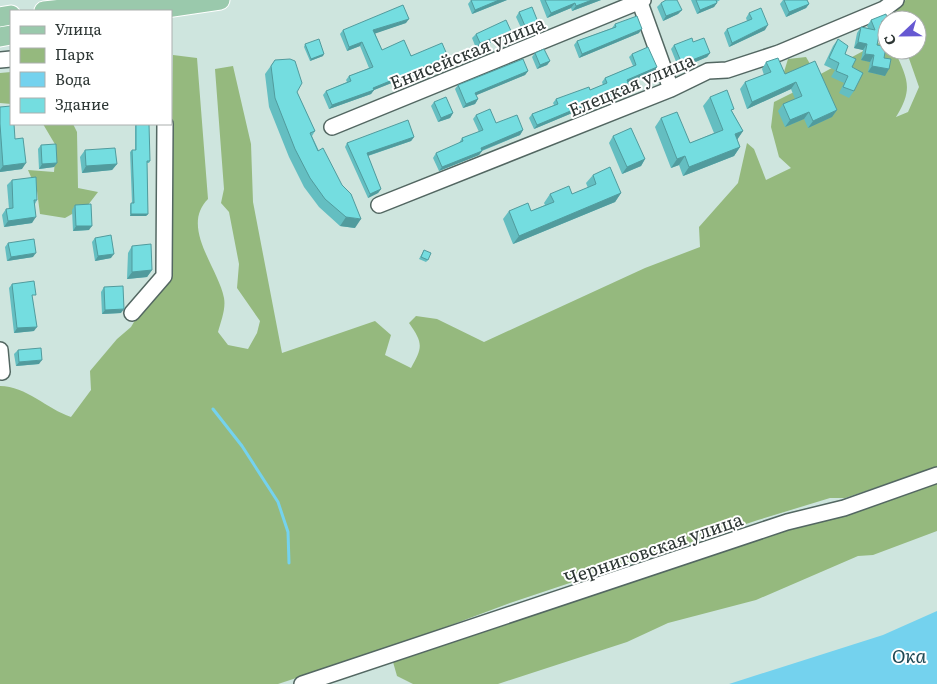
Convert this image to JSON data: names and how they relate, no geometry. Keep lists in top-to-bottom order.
{
  "streets": {
    "street": ["Енисейская улица", "Елецкая улица", "Черниговская улица"]
  },
  "water": ["Ока"],
  "legend": [
    "Улица",
    "Парк",
    "Вода",
    "Здание"
  ],
  "north": "left"
}
